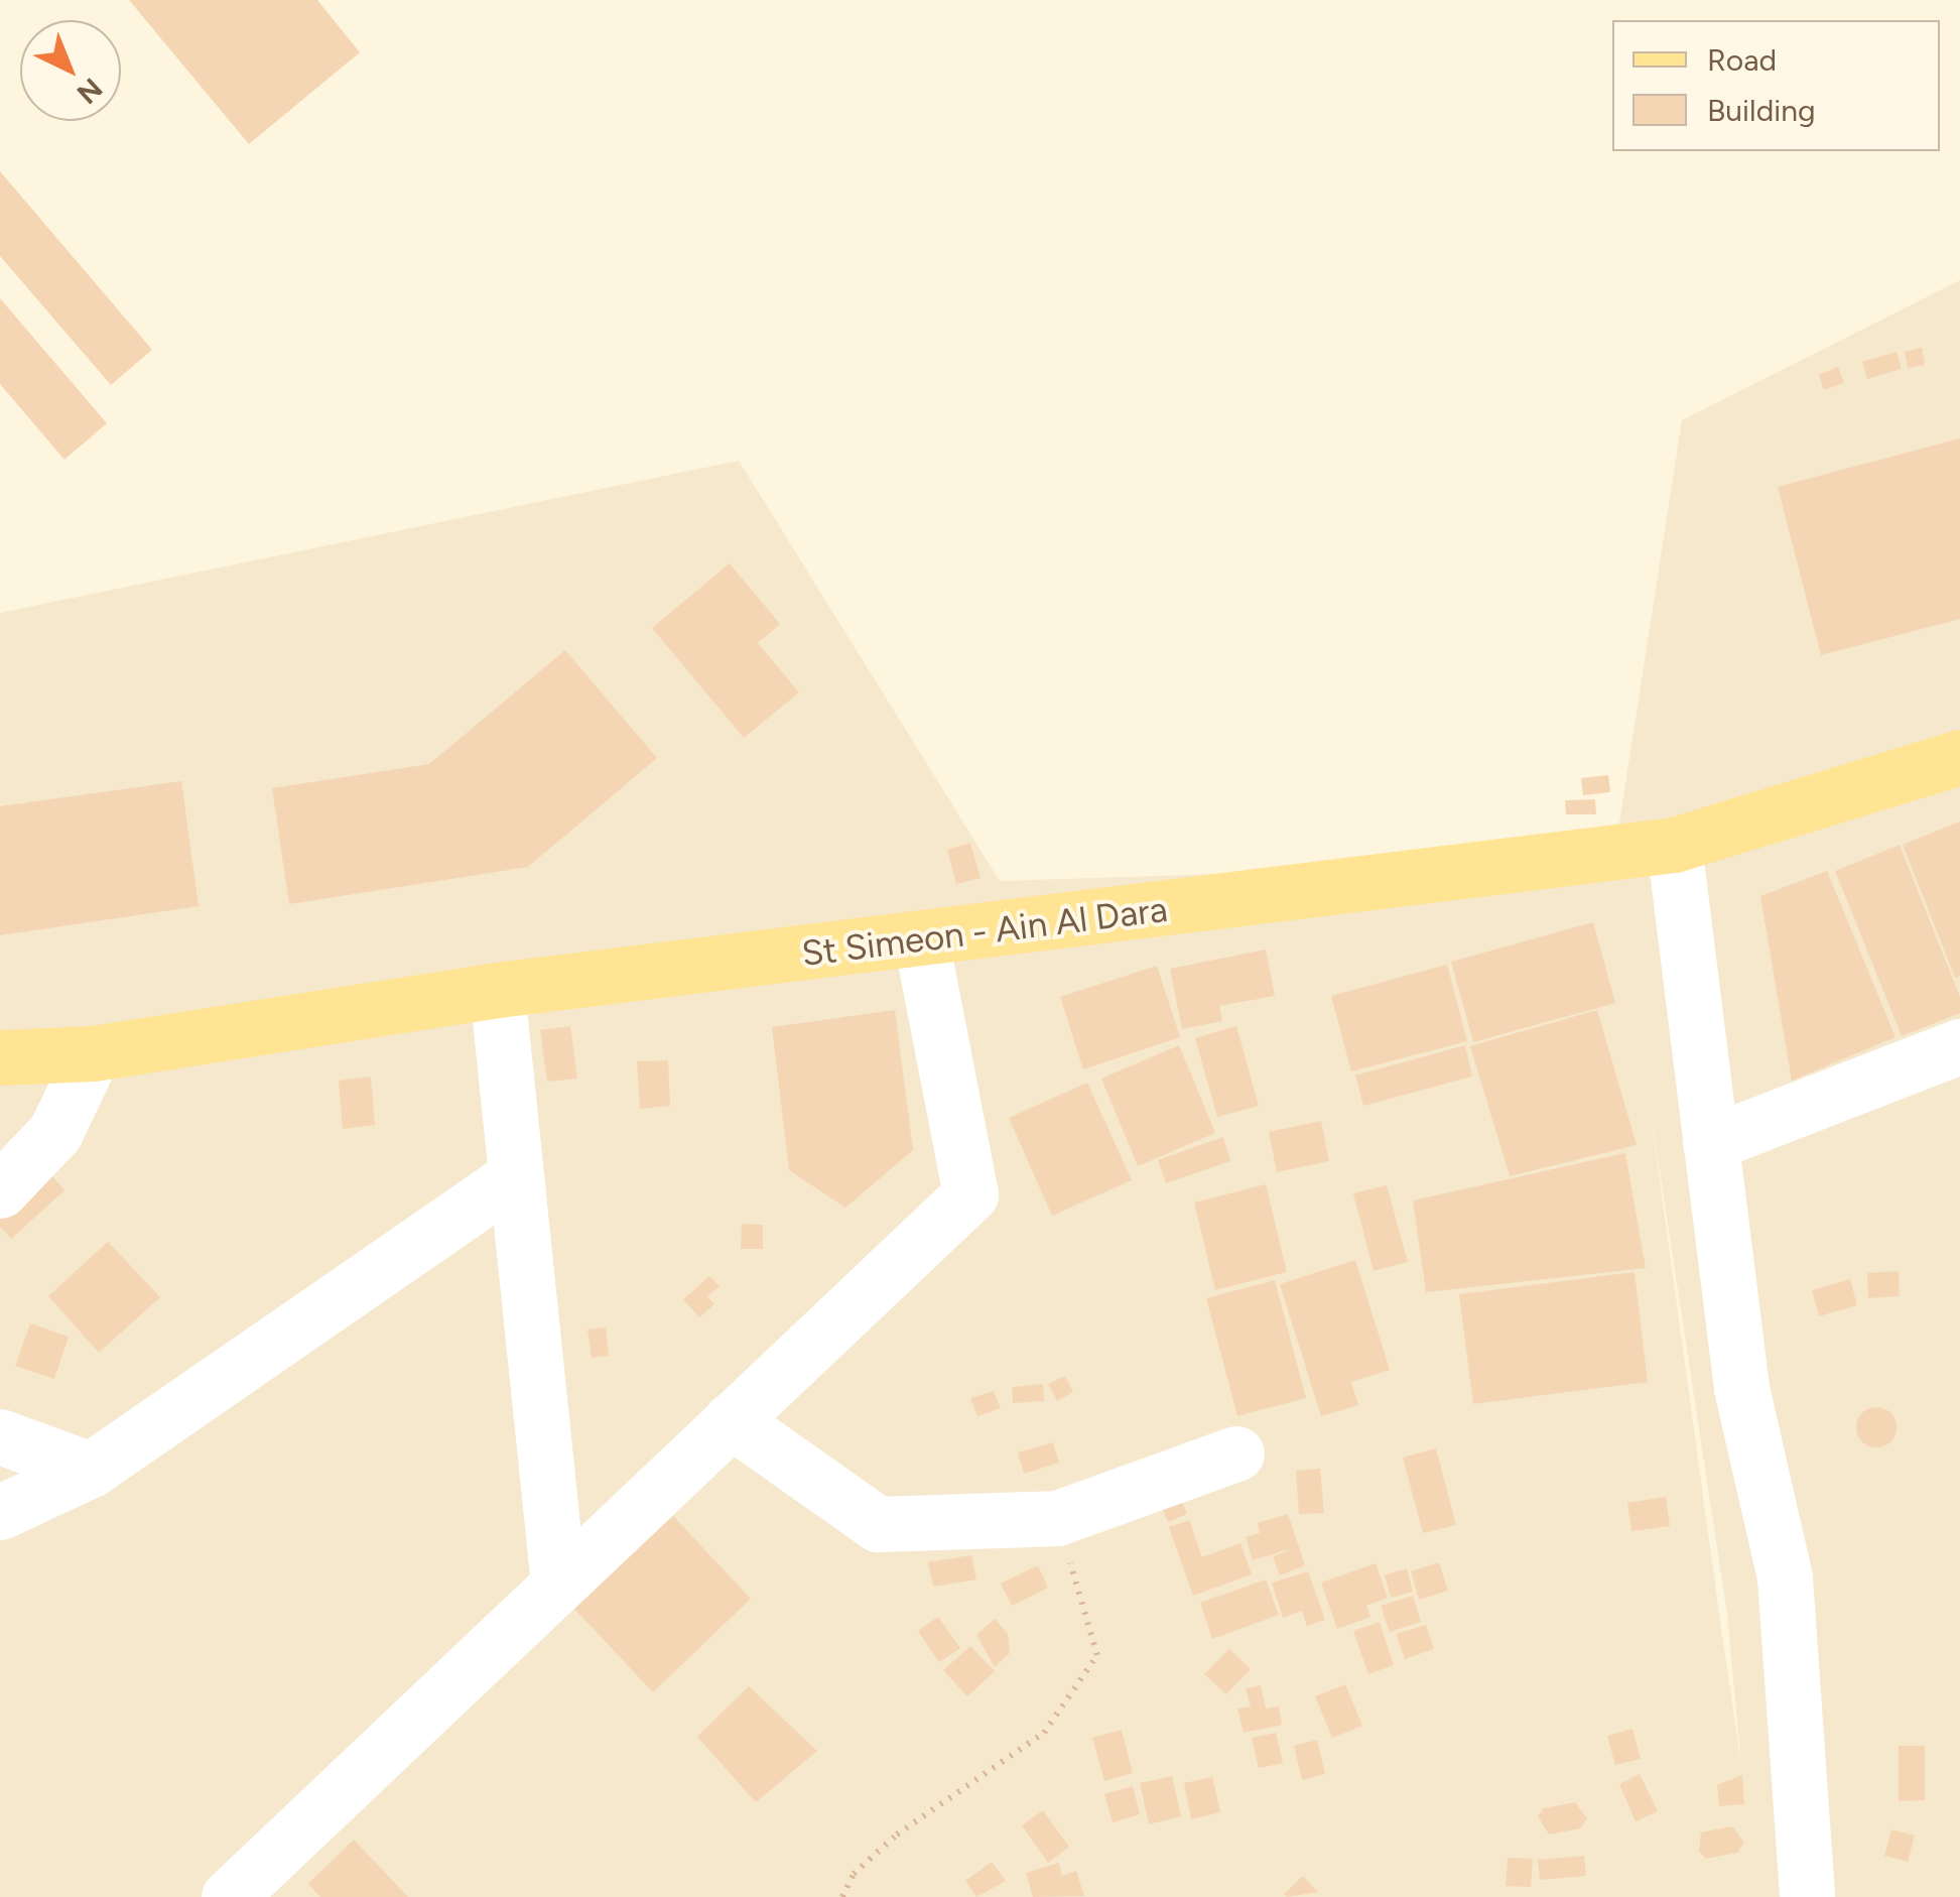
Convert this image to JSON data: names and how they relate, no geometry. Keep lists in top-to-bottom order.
{
  "streets": {
    "main road": ["St Simeon - Ain Al Dara"]
  },
  "legend": ["Road", "Building"],
  "north": "bottom right"
}
